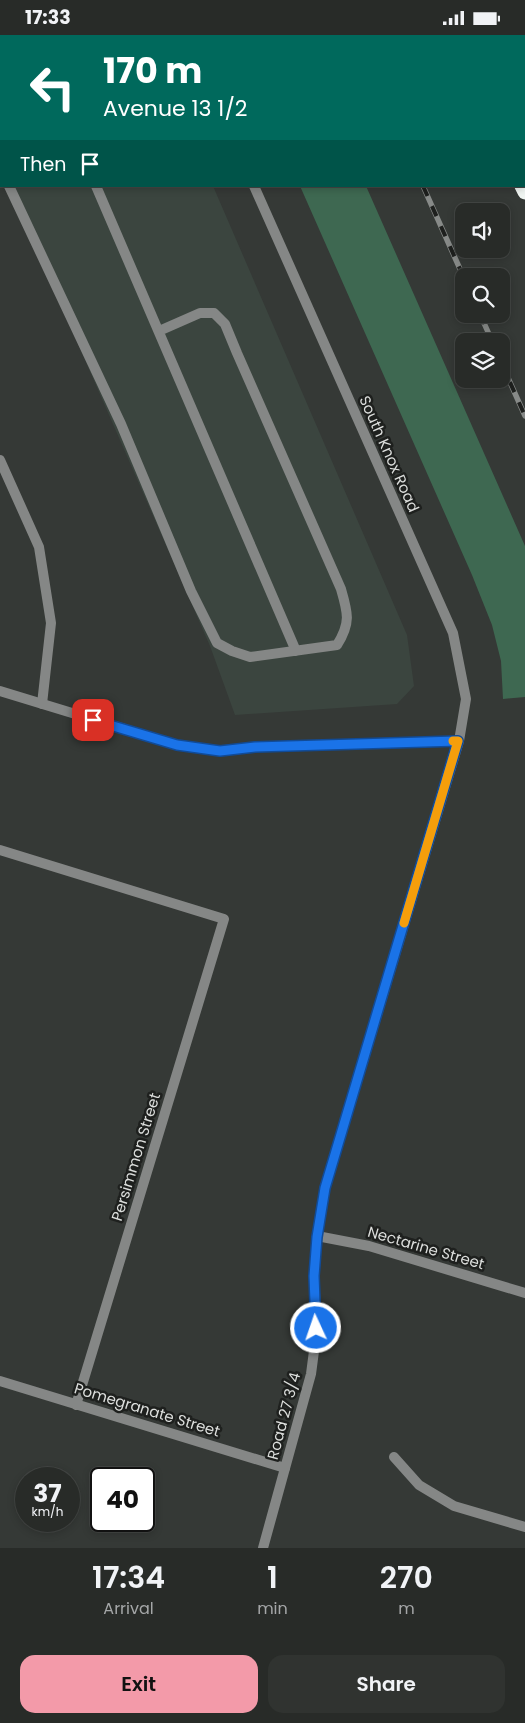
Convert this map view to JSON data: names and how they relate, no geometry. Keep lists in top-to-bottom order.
{
  "streets": {
    "street": [
      "South Knox Road",
      "Persimmon Street",
      "Nectarine Street",
      "Pomegranate Street",
      "Road 27 3/4"
    ]
  },
  "crossings": [
    ["South Knox Road", "Road 27 3/4"],
    ["Persimmon Street", "Pomegranate Street"],
    ["Nectarine Street", "Road 27 3/4"],
    ["Pomegranate Street", "Road 27 3/4"]
  ],
  "page": {
    "status": "17:33",
    "turn": ["170 m", "Avenue 13 1/2"],
    "then": "Then",
    "speed": "37 km/h",
    "limit": "40",
    "eta": [
      "17:34",
      "Arrival",
      "1",
      "min",
      "270",
      "m"
    ],
    "buttons": ["Exit", "Share"]
  }
}
